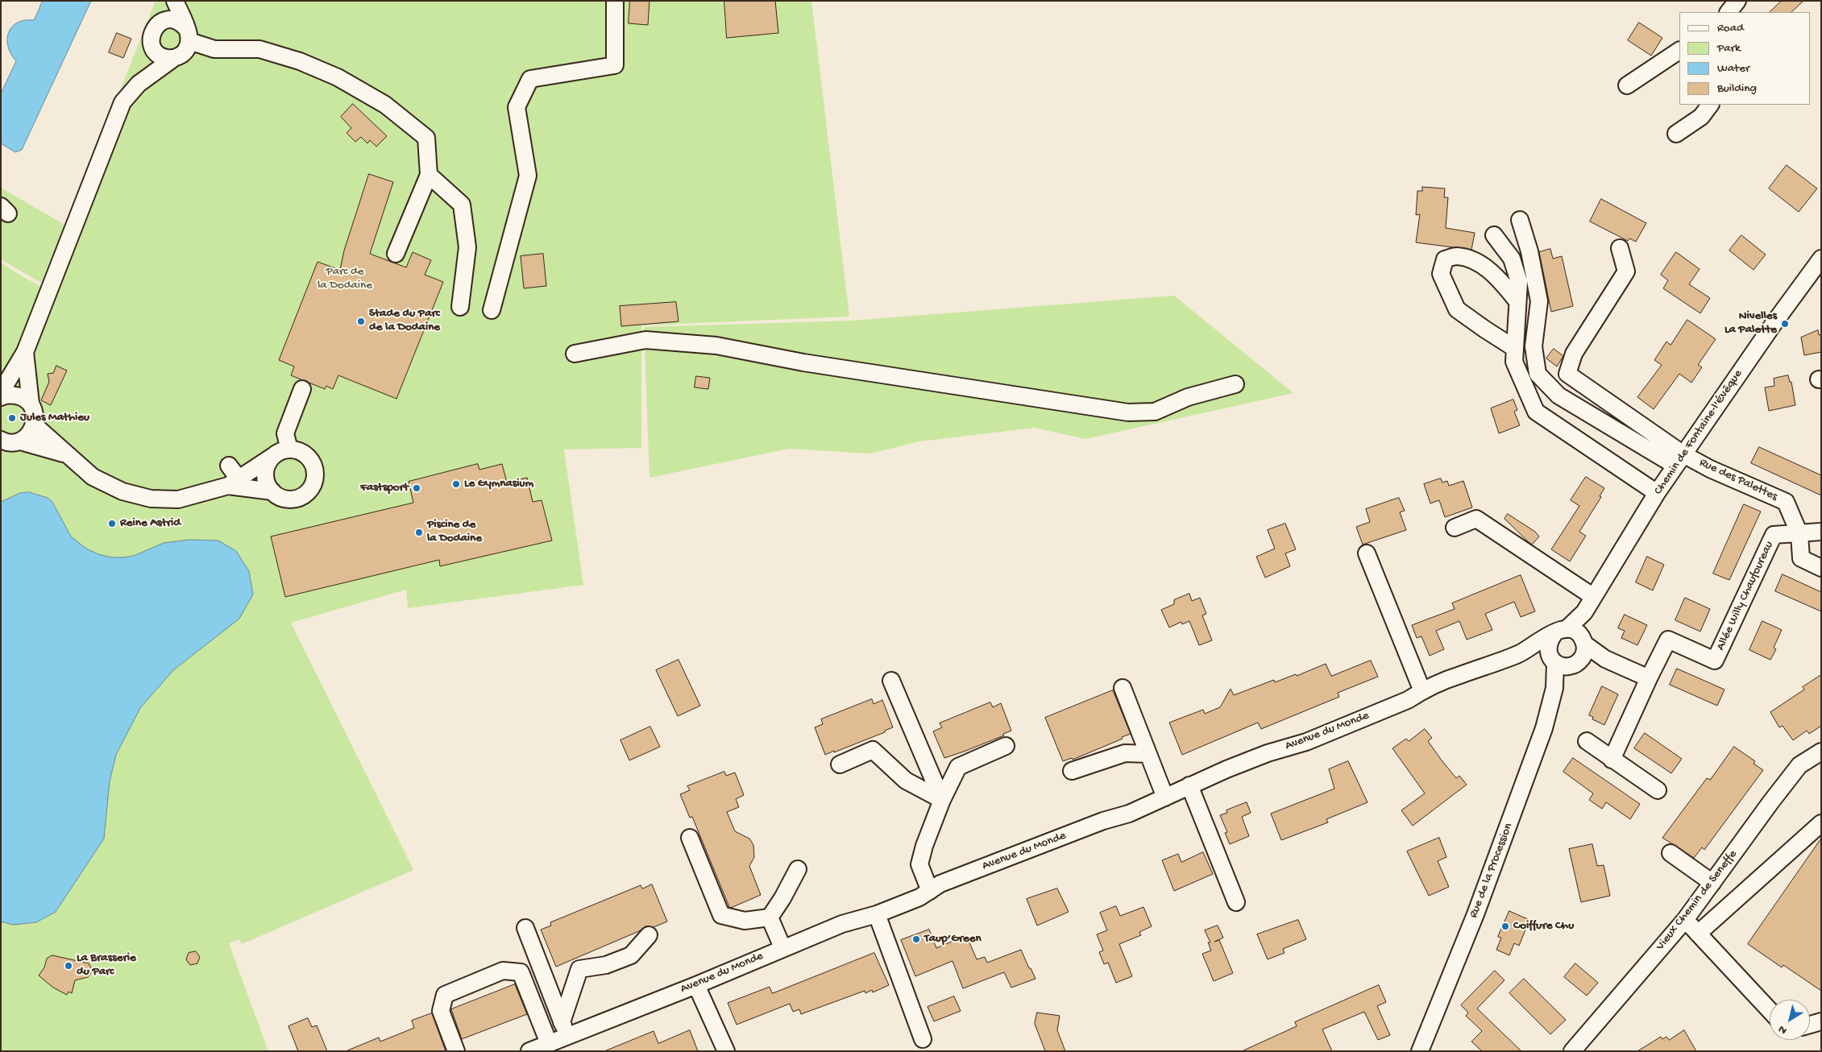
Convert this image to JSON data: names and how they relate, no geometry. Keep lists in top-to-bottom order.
{
  "streets": {
    "street": [
      "Chemin de Fontaine-l'Évêque",
      "Rue des Palettes",
      "Allée Willy Chaufoureau",
      "Avenue du Monde",
      "Rue de la Procession",
      "Vieux Chemin de Seneffe"
    ]
  },
  "crossings": [
    ["Chemin de Fontaine-l'Évêque", "Rue des Palettes"],
    ["Chemin de Fontaine-l'Évêque", "Avenue du Monde"],
    ["Chemin de Fontaine-l'Évêque", "Rue de la Procession"],
    ["Rue des Palettes", "Allée Willy Chaufoureau"],
    ["Avenue du Monde", "Rue de la Procession"]
  ],
  "parks": ["Parc de la Dodaine"],
  "places": [
    "Stade du Parc de la Dodaine",
    "Nivelles La Palette",
    "Jules Mathieu",
    "Le Gymnasium",
    "Fastsport",
    "Reine Astrid",
    "Piscine de la Dodaine",
    "Coiffure Chu",
    "Taup’Green",
    "La Brasserie du Parc"
  ],
  "legend": [
    "Road",
    "Park",
    "Water",
    "Building"
  ],
  "north": "bottom left"
}
